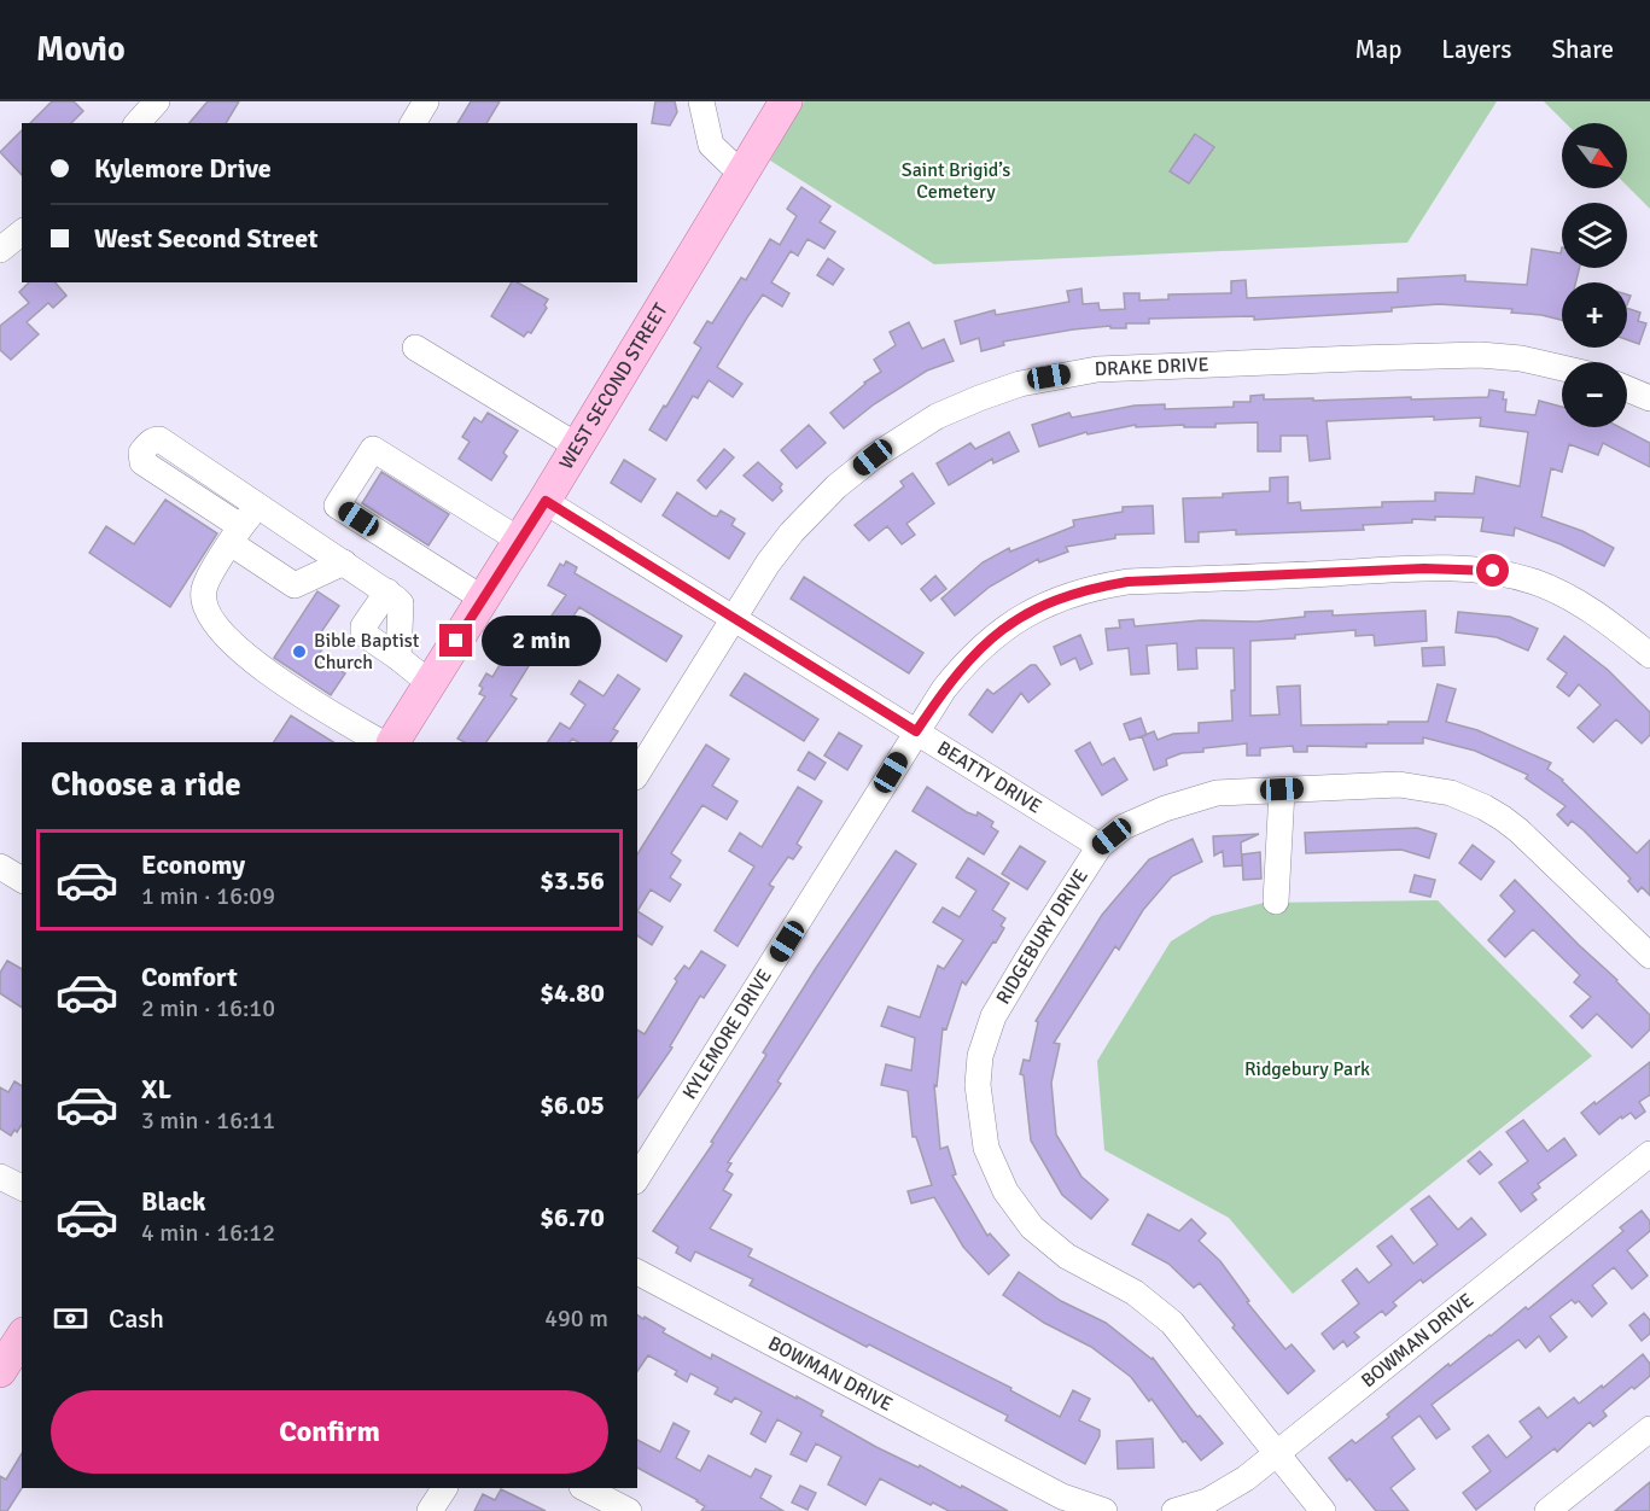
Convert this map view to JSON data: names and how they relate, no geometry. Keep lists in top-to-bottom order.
{
  "streets": {
    "main road": ["WEST SECOND STREET"],
    "street": [
      "DRAKE DRIVE",
      "BEATTY DRIVE",
      "RIDGEBURY DRIVE",
      "KYLEMORE DRIVE",
      "BOWMAN DRIVE"
    ]
  },
  "crossings": [
    ["DRAKE DRIVE", "BEATTY DRIVE"],
    ["WEST SECOND STREET", "BEATTY DRIVE"],
    ["BEATTY DRIVE", "RIDGEBURY DRIVE"],
    ["BEATTY DRIVE", "KYLEMORE DRIVE"],
    ["RIDGEBURY DRIVE", "BOWMAN DRIVE"]
  ],
  "parks": ["Saint Brigid’s Cemetery", "Ridgebury Park"],
  "places": ["Bible Baptist Church"],
  "north": "bottom right",
  "page": {
    "header": "Movio",
    "nav": ["Map", "Layers", "Share"],
    "map_buttons": ["+", "−"],
    "banner": ["Kylemore Drive", "West Second Street"],
    "bubble": "2 min",
    "heading": "Choose a ride",
    "list": [
      {
        "name": "Economy",
        "note": "1 min · 16:09",
        "value": "$3.56"
      },
      {
        "name": "Comfort",
        "note": "2 min · 16:10",
        "value": "$4.80"
      },
      {
        "name": "XL",
        "note": "3 min · 16:11",
        "value": "$6.05"
      },
      {
        "name": "Black",
        "note": "4 min · 16:12",
        "value": "$6.70"
      }
    ],
    "pay": ["Cash", "490 m"],
    "buttons": "Confirm"
  }
}
